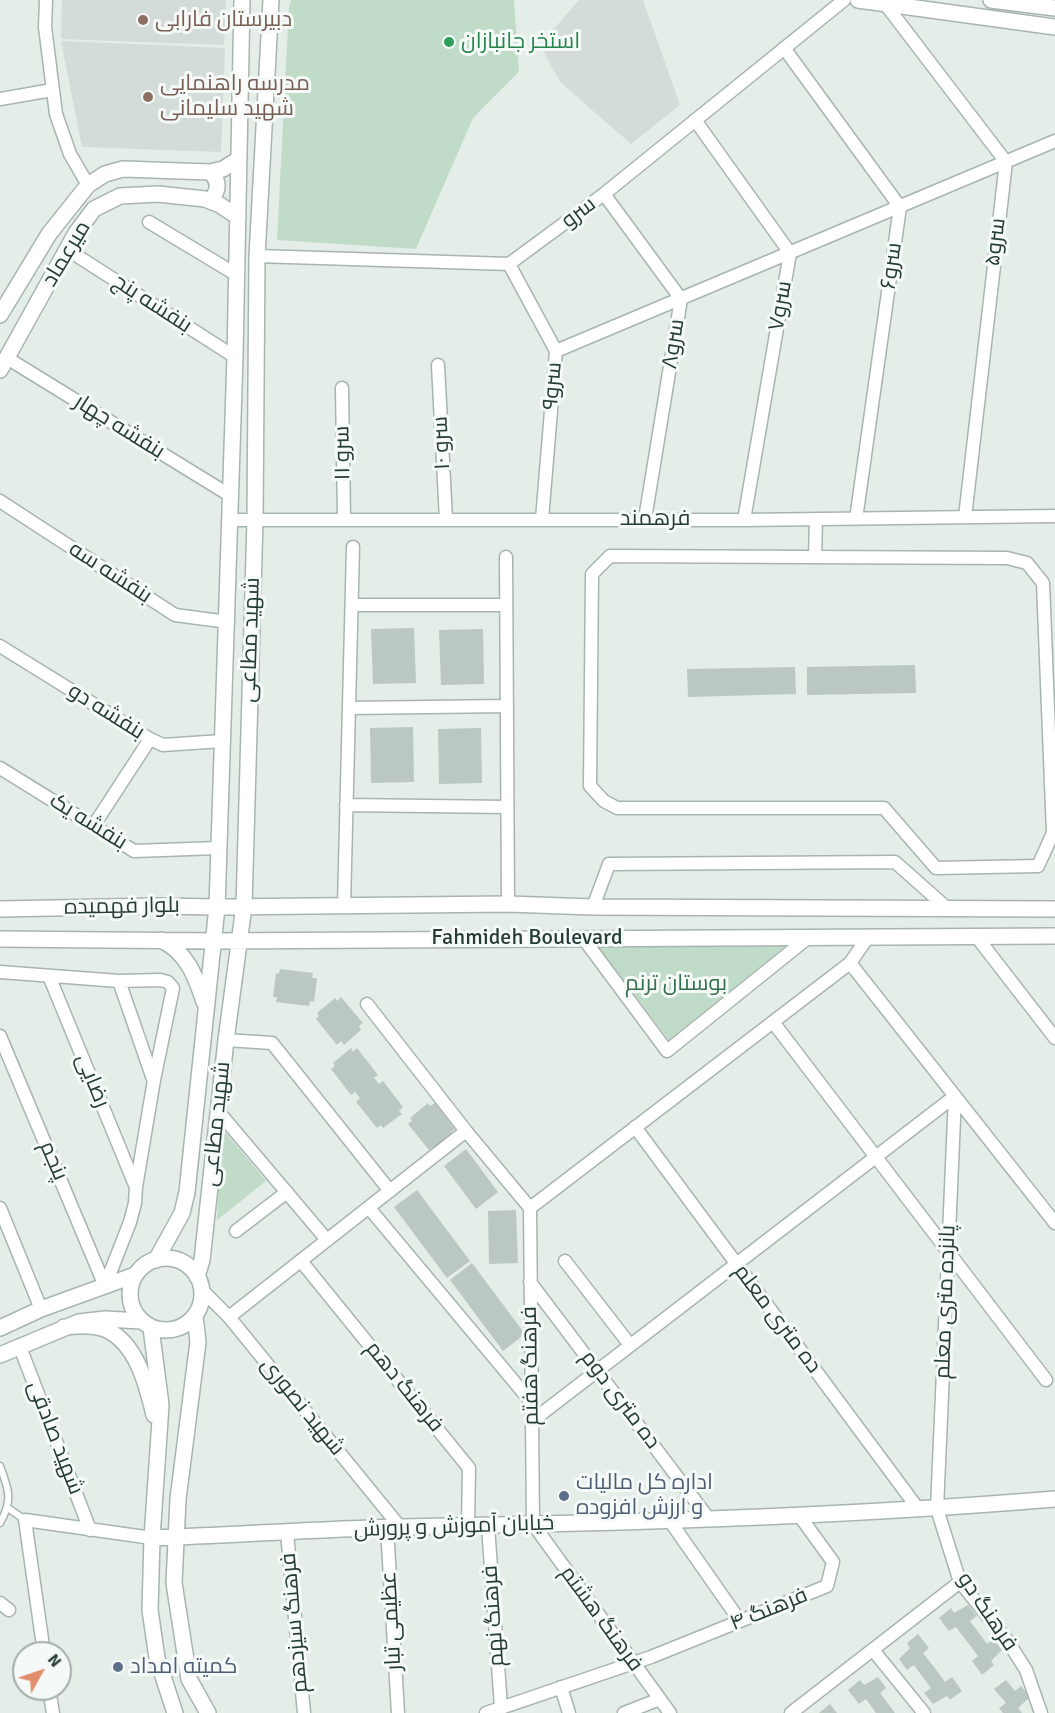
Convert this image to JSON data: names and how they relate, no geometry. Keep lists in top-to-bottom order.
{
  "streets": {
    "street": [
      "سرو",
      "سرو۵",
      "میرعماد",
      "سرو۶",
      "بنفشه پنج",
      "سرو۷",
      "سرو۸",
      "سرو۹",
      "بنفشه چهار",
      "سرو ۱۰",
      "۱۱ سرو",
      "فرهمند",
      "بنفشه سه",
      "شهید مطاعی",
      "بنفشه دو",
      "بنفشه یک",
      "بلوار فهمیده",
      "Fahmideh Boulevard",
      "رضایی",
      "پنجم",
      "پانزده متری معلم",
      "ده متری معلم",
      "فرهنگ هفتم",
      "فرهنگ دهم",
      "ده متری دوم",
      "شهید نصوری",
      "شهید صادقی",
      "خیابان آموزش و پرورش",
      "فرهنگ ۴",
      "فرهنگ دو",
      "فرهنگ نهم",
      "فرهنگ هشتم",
      "عظیمی تبار",
      "فرهنگ سیزدهم"
    ]
  },
  "crossings": [
    ["سرو", "سرو۷"],
    ["سرو", "سرو۸"],
    ["سرو", "سرو۹"],
    ["سرو۵", "فرهمند"],
    ["میرعماد", "بنفشه پنج"],
    ["میرعماد", "بنفشه چهار"],
    ["میرعماد", "شهید مطاعی"],
    ["سرو۶", "فرهمند"],
    ["بنفشه پنج", "شهید مطاعی"],
    ["سرو۷", "فرهمند"],
    ["سرو۸", "فرهمند"],
    ["سرو۹", "فرهمند"],
    ["بنفشه چهار", "شهید مطاعی"],
    ["سرو ۱۰", "فرهمند"],
    ["۱۱ سرو", "فرهمند"],
    ["فرهمند", "شهید مطاعی"],
    ["بنفشه سه", "شهید مطاعی"],
    ["شهید مطاعی", "بنفشه دو"],
    ["شهید مطاعی", "بنفشه یک"],
    ["شهید مطاعی", "بلوار فهمیده"],
    ["شهید مطاعی", "Fahmideh Boulevard"],
    ["شهید مطاعی", "شهید نصوری"],
    ["بلوار فهمیده", "Fahmideh Boulevard"],
    ["پانزده متری معلم", "خیابان آموزش و پرورش"],
    ["پانزده متری معلم", "فرهنگ دو"],
    ["ده متری معلم", "خیابان آموزش و پرورش"],
    ["فرهنگ هفتم", "ده متری دوم"],
    ["فرهنگ هفتم", "خیابان آموزش و پرورش"],
    ["فرهنگ هفتم", "فرهنگ هشتم"],
    ["فرهنگ دهم", "خیابان آموزش و پرورش"],
    ["ده متری دوم", "خیابان آموزش و پرورش"],
    ["شهید نصوری", "خیابان آموزش و پرورش"],
    ["شهید نصوری", "عظیمی تبار"],
    ["خیابان آموزش و پرورش", "فرهنگ ۴"],
    ["خیابان آموزش و پرورش", "فرهنگ دو"],
    ["خیابان آموزش و پرورش", "فرهنگ نهم"],
    ["خیابان آموزش و پرورش", "فرهنگ هشتم"],
    ["خیابان آموزش و پرورش", "عظیمی تبار"],
    ["خیابان آموزش و پرورش", "فرهنگ سیزدهم"],
    ["فرهنگ ۴", "فرهنگ نهم"],
    ["فرهنگ ۴", "فرهنگ هشتم"]
  ],
  "parks": ["بوستان ترنم"],
  "places": [
    "دبیرستان فارابی",
    "استخر جانبازان",
    "مدرسه راهنمایی شهید سلیمانی",
    "اداره کل مالیات و ارزش افزوده",
    "کمیته امداد"
  ],
  "north": "top right"
}
